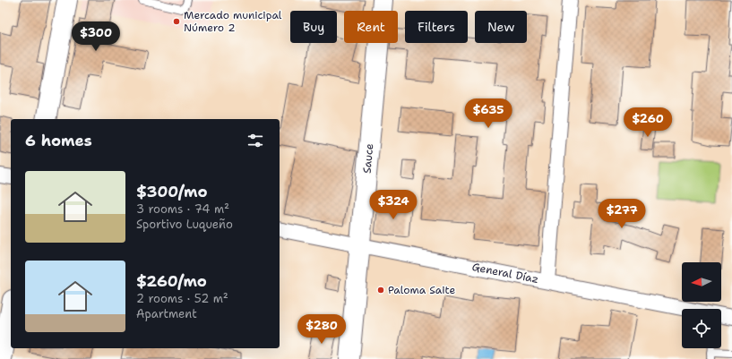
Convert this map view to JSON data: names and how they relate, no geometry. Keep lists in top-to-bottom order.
{
  "streets": {
    "street": ["Sauce", "General Díaz"]
  },
  "crossings": [
    ["Sauce", "General Díaz"]
  ],
  "places": ["Mercado municipal Número 2", "Paloma Saite"],
  "north": "left",
  "page": {
    "chip": [
      "Buy",
      "Rent",
      "Filters",
      "New"
    ],
    "price": [
      "$300",
      "$635",
      "$260",
      "$324",
      "$277",
      "$280"
    ],
    "heading": "6 homes",
    "list": [
      {
        "name": "$300/mo",
        "note": "3 rooms · 74 m² · Sportivo Luqueño"
      },
      {
        "name": "$260/mo",
        "note": "2 rooms · 52 m² · Apartment"
      }
    ]
  }
}
